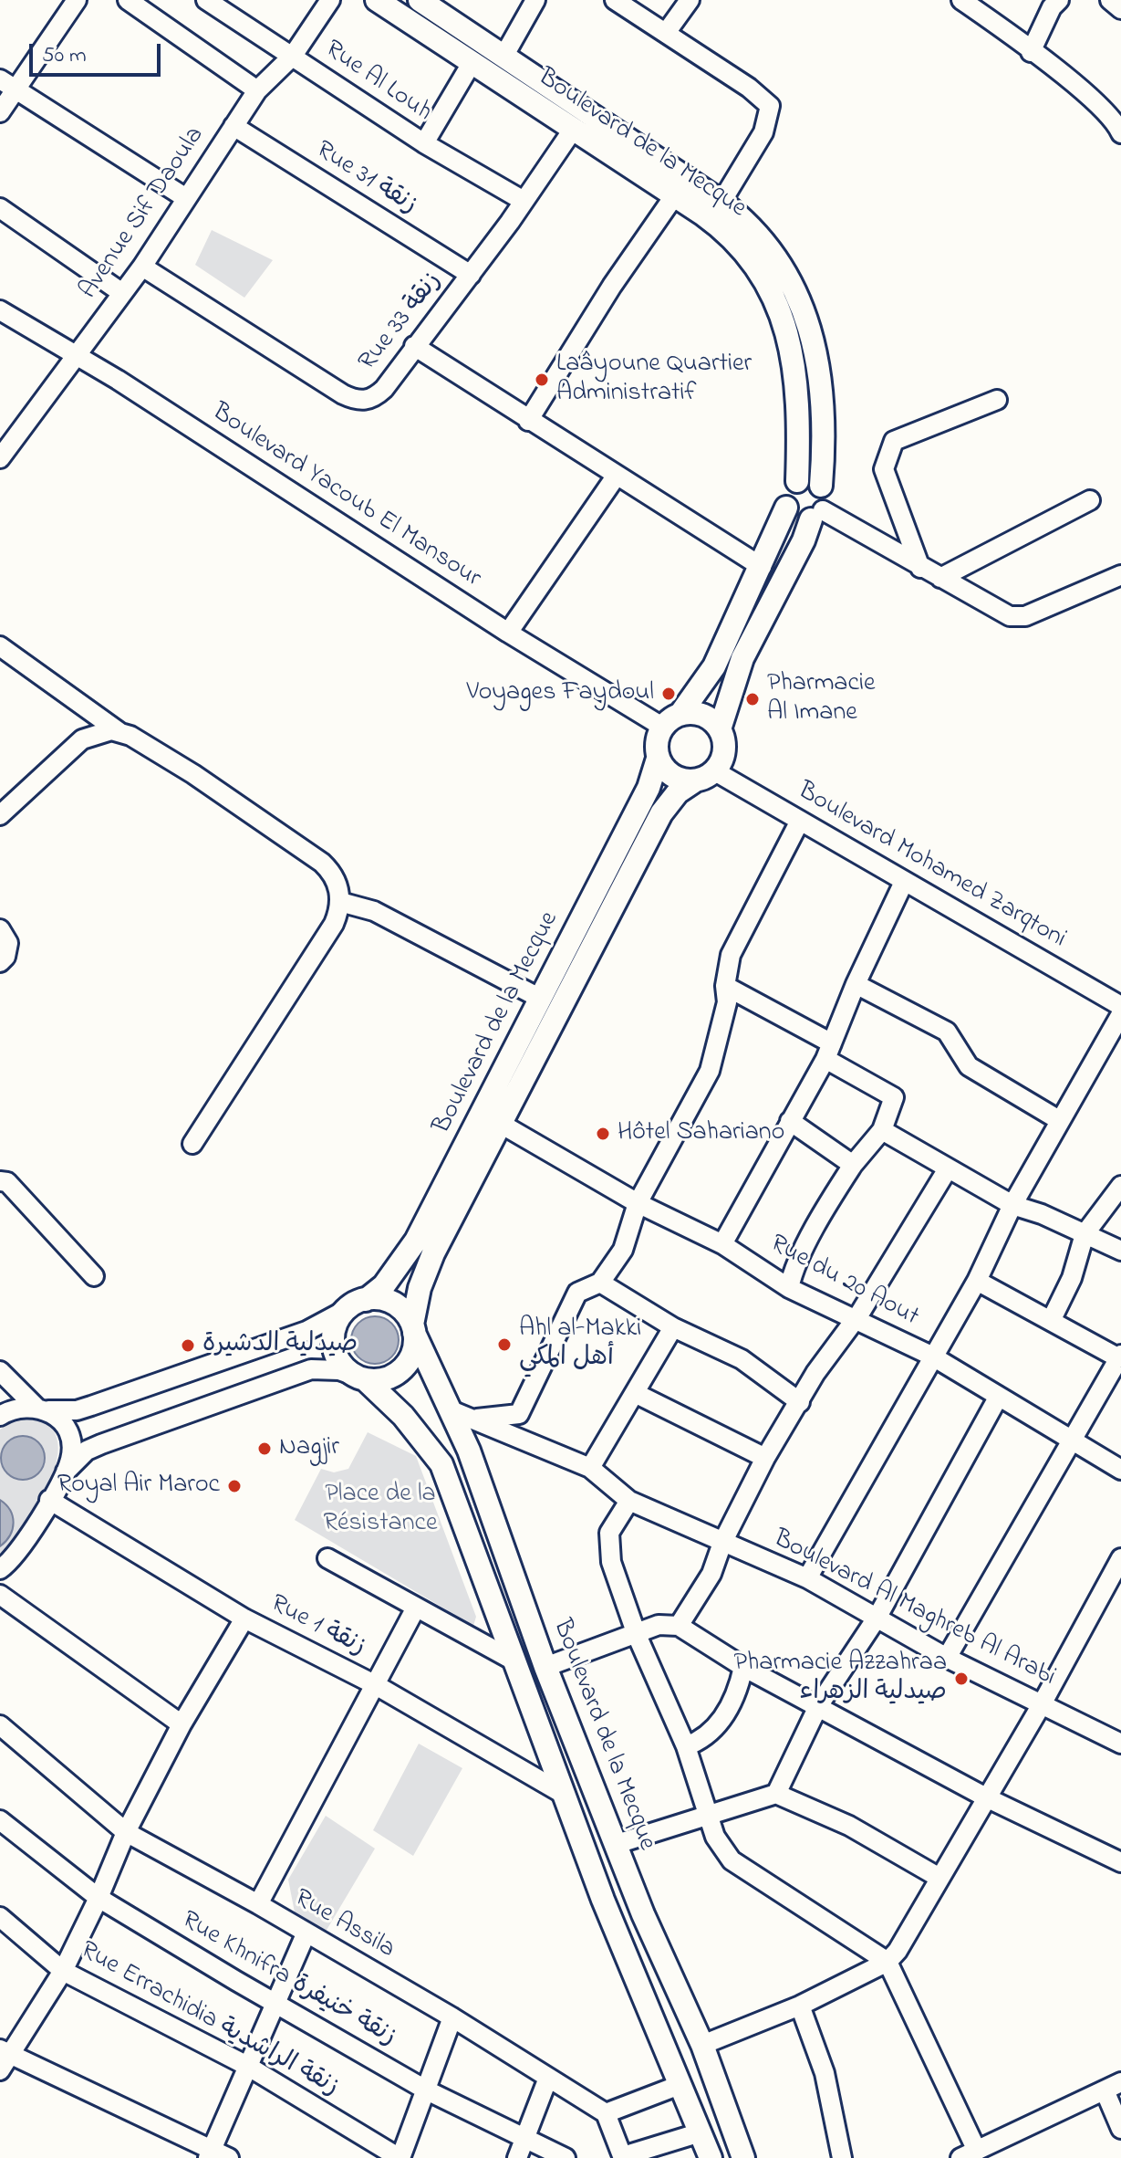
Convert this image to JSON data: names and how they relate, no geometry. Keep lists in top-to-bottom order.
{
  "streets": {
    "main road": ["Boulevard de la Mecque"],
    "street": [
      "Rue Al Louh",
      "Rue 31 زنقة",
      "Avenue Sif Daoula",
      "Rue 33 زنقة",
      "Boulevard Yacoub El Mansour",
      "Boulevard Mohamed Zarqtoni",
      "Rue du 20 Aout",
      "Boulevard Al Maghreb Al Arabi",
      "Rue 1 زنقة",
      "Rue Assila",
      "Rue Khnifra زنقة خنيفرة",
      "Rue Errachidia زنقة الراشدية"
    ]
  },
  "crossings": [
    ["Rue Al Louh", "Avenue Sif Daoula"],
    ["Rue Al Louh", "Rue 33 زنقة"],
    ["Boulevard de la Mecque", "Rue 33 زنقة"],
    ["Boulevard de la Mecque", "Boulevard Yacoub El Mansour"],
    ["Boulevard de la Mecque", "Boulevard Mohamed Zarqtoni"],
    ["Boulevard de la Mecque", "Boulevard Al Maghreb Al Arabi"],
    ["Rue 31 زنقة", "Avenue Sif Daoula"],
    ["Rue 31 زنقة", "Rue 33 زنقة"],
    ["Avenue Sif Daoula", "Rue 33 زنقة"],
    ["Avenue Sif Daoula", "Boulevard Yacoub El Mansour"],
    ["Boulevard Yacoub El Mansour", "Boulevard Mohamed Zarqtoni"]
  ],
  "parks": ["Place de la Résistance"],
  "places": [
    "Laâyoune Quartier Administratif",
    "Voyages Faydoul",
    "Pharmacie Al Imane",
    "Hôtel Sahariano",
    "Ahl al-Makki أهل المكي",
    "صيدلية الدشيرة",
    "Nagjir",
    "Royal Air Maroc",
    "Pharmacie Azzahraa صيدلية الزهراء"
  ],
  "scale_bar": "50 m"
}
